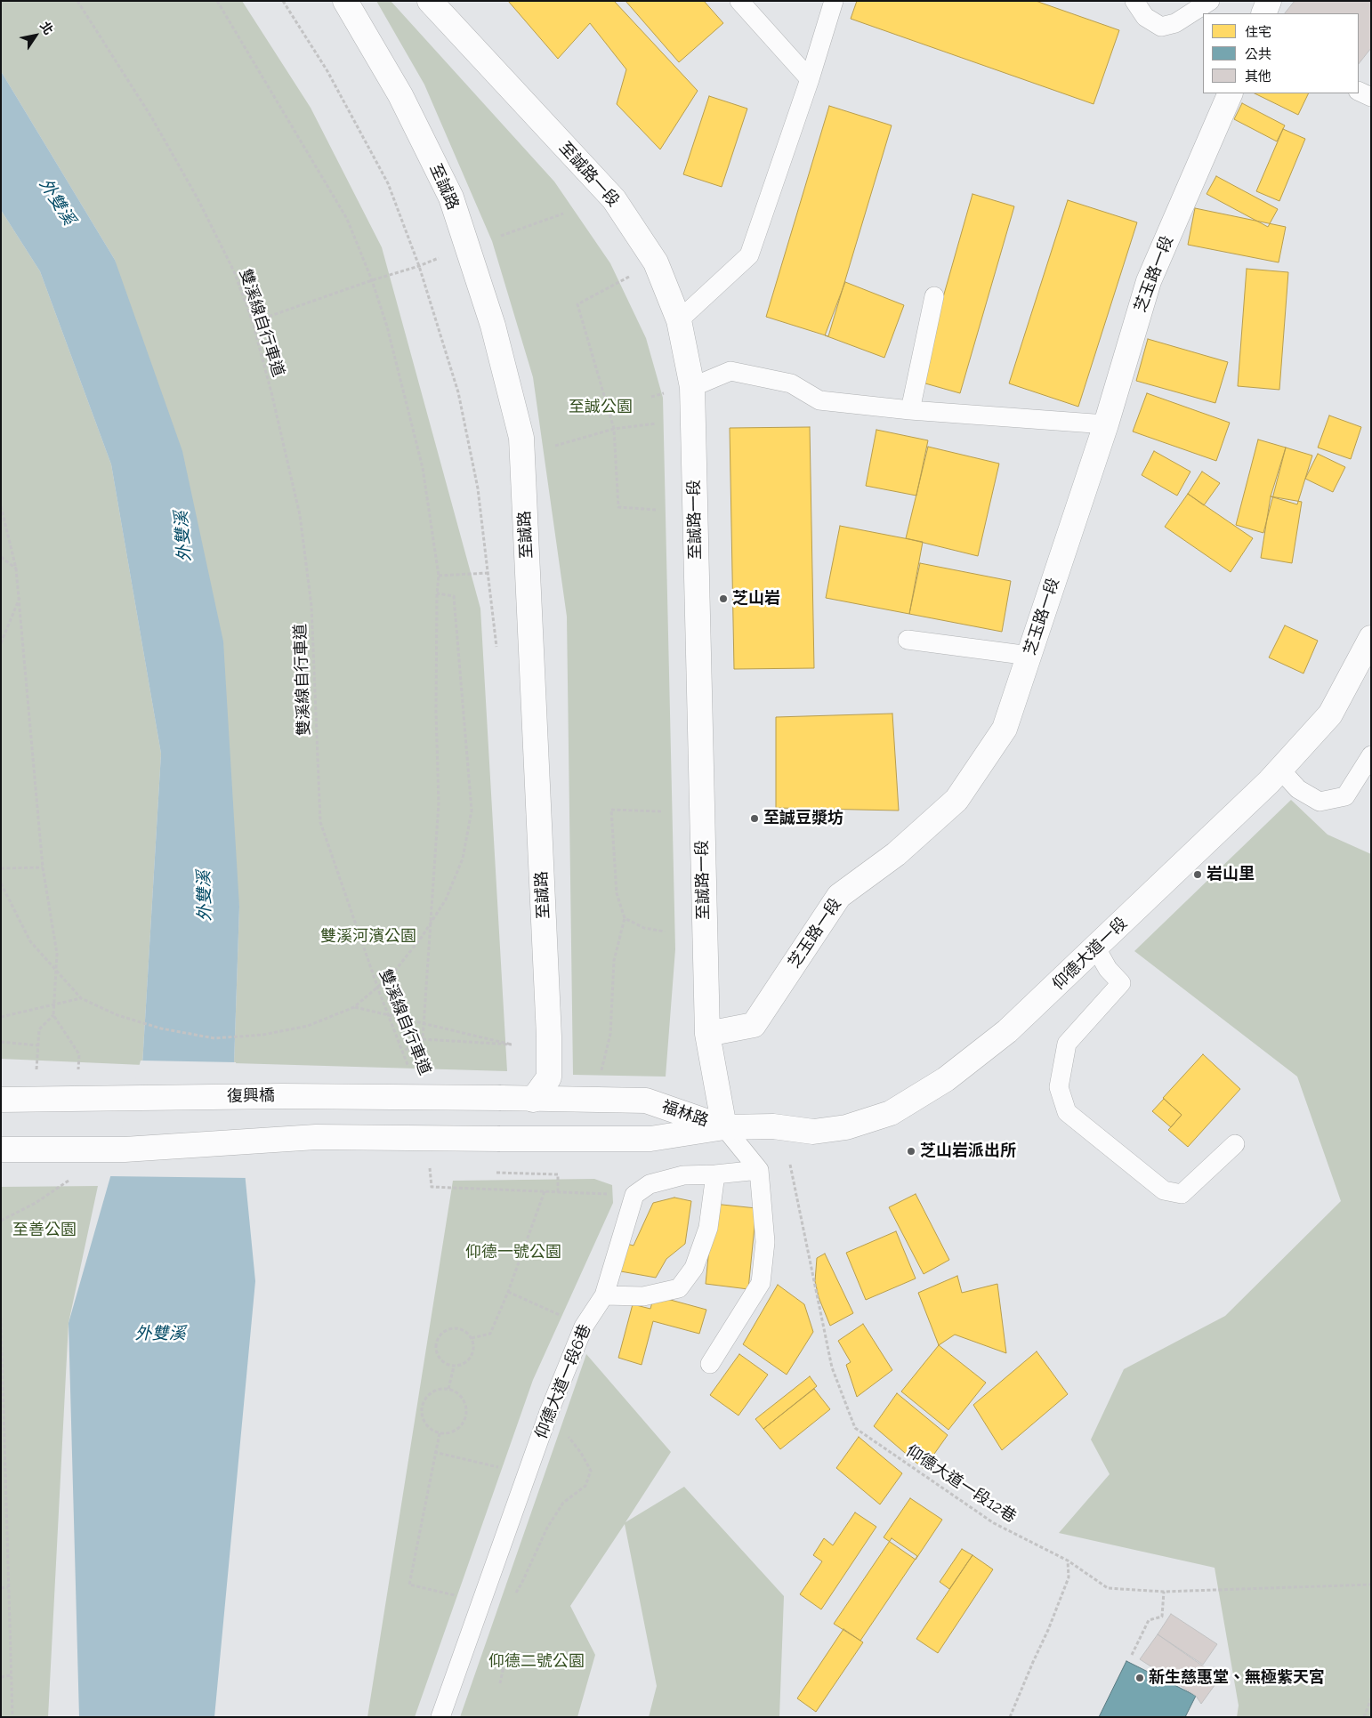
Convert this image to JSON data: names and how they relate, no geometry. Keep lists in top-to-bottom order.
{
  "streets": {
    "street": [
      "至誠路一段",
      "至誠路",
      "芝玉路一段",
      "仰德大道一段",
      "復興橋",
      "福林路"
    ],
    "lane": ["仰德大道一段6巷"],
    "path": ["雙溪線自行車道", "仰德大道一段12巷"]
  },
  "crossings": [
    ["至誠路一段", "芝玉路一段"],
    ["至誠路一段", "仰德大道一段"],
    ["至誠路一段", "福林路"],
    ["至誠路", "福林路"],
    ["仰德大道一段", "福林路"],
    ["復興橋", "福林路"]
  ],
  "water": ["外雙溪"],
  "parks": [
    "至誠公園",
    "雙溪河濱公園",
    "至善公園",
    "仰德一號公園",
    "仰德二號公園"
  ],
  "places": [
    "芝山岩",
    "至誠豆漿坊",
    "岩山里",
    "芝山岩派出所",
    "新生慈惠堂、無極紫天宮"
  ],
  "legend": ["住宅", "公共", "其他"],
  "north": "top right"
}
